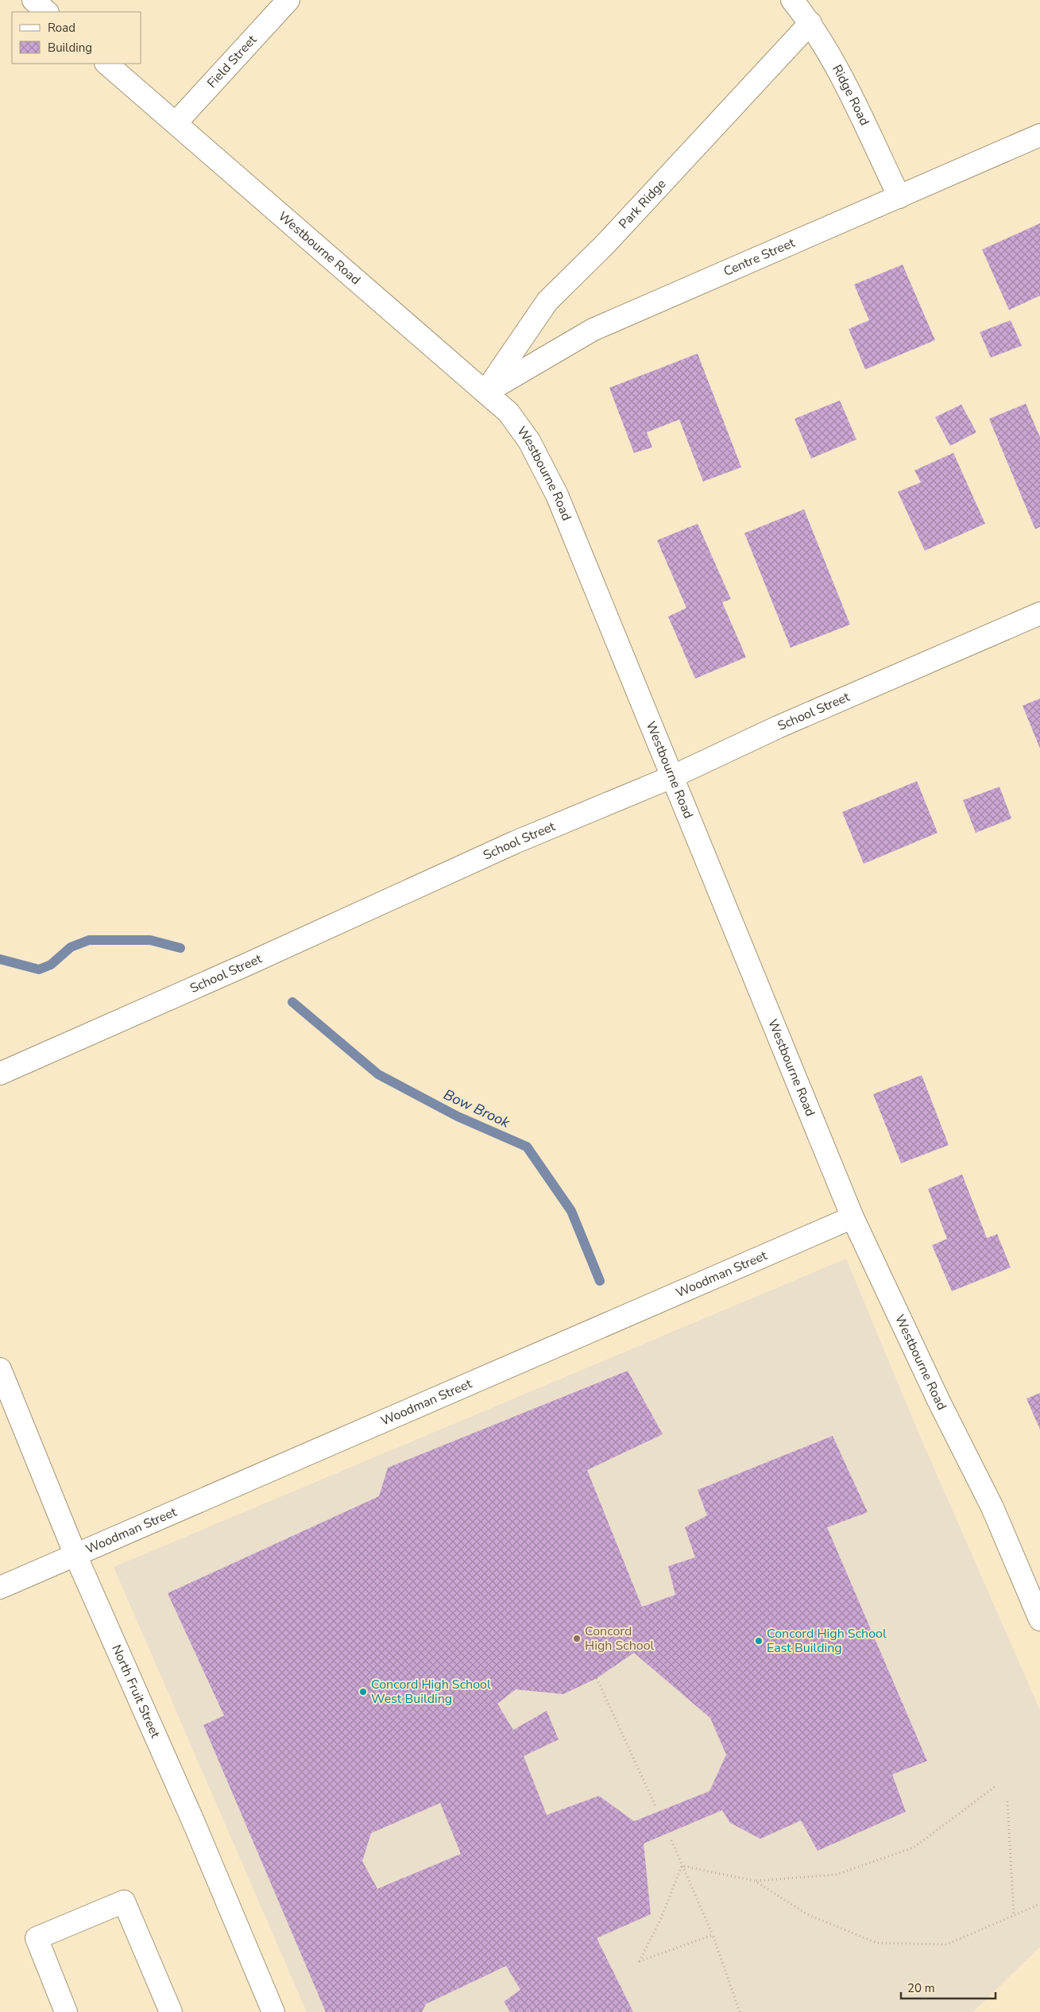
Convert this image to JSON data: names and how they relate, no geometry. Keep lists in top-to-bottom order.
{
  "streets": {
    "street": [
      "Field Street",
      "Ridge Road",
      "Park Ridge",
      "Westbourne Road",
      "Centre Street",
      "School Street",
      "Woodman Street",
      "North Fruit Street"
    ]
  },
  "crossings": [
    ["Field Street", "Westbourne Road"],
    ["Ridge Road", "Park Ridge"],
    ["Ridge Road", "Centre Street"],
    ["Park Ridge", "Westbourne Road"],
    ["Park Ridge", "Centre Street"],
    ["Westbourne Road", "Centre Street"],
    ["Westbourne Road", "School Street"],
    ["Westbourne Road", "Woodman Street"],
    ["Woodman Street", "North Fruit Street"]
  ],
  "water": ["Bow Brook"],
  "places": ["Concord High School", "Concord High School East Building", "Concord High School West Building"],
  "legend": ["Road", "Building"],
  "scale_bar": "20 m"
}
